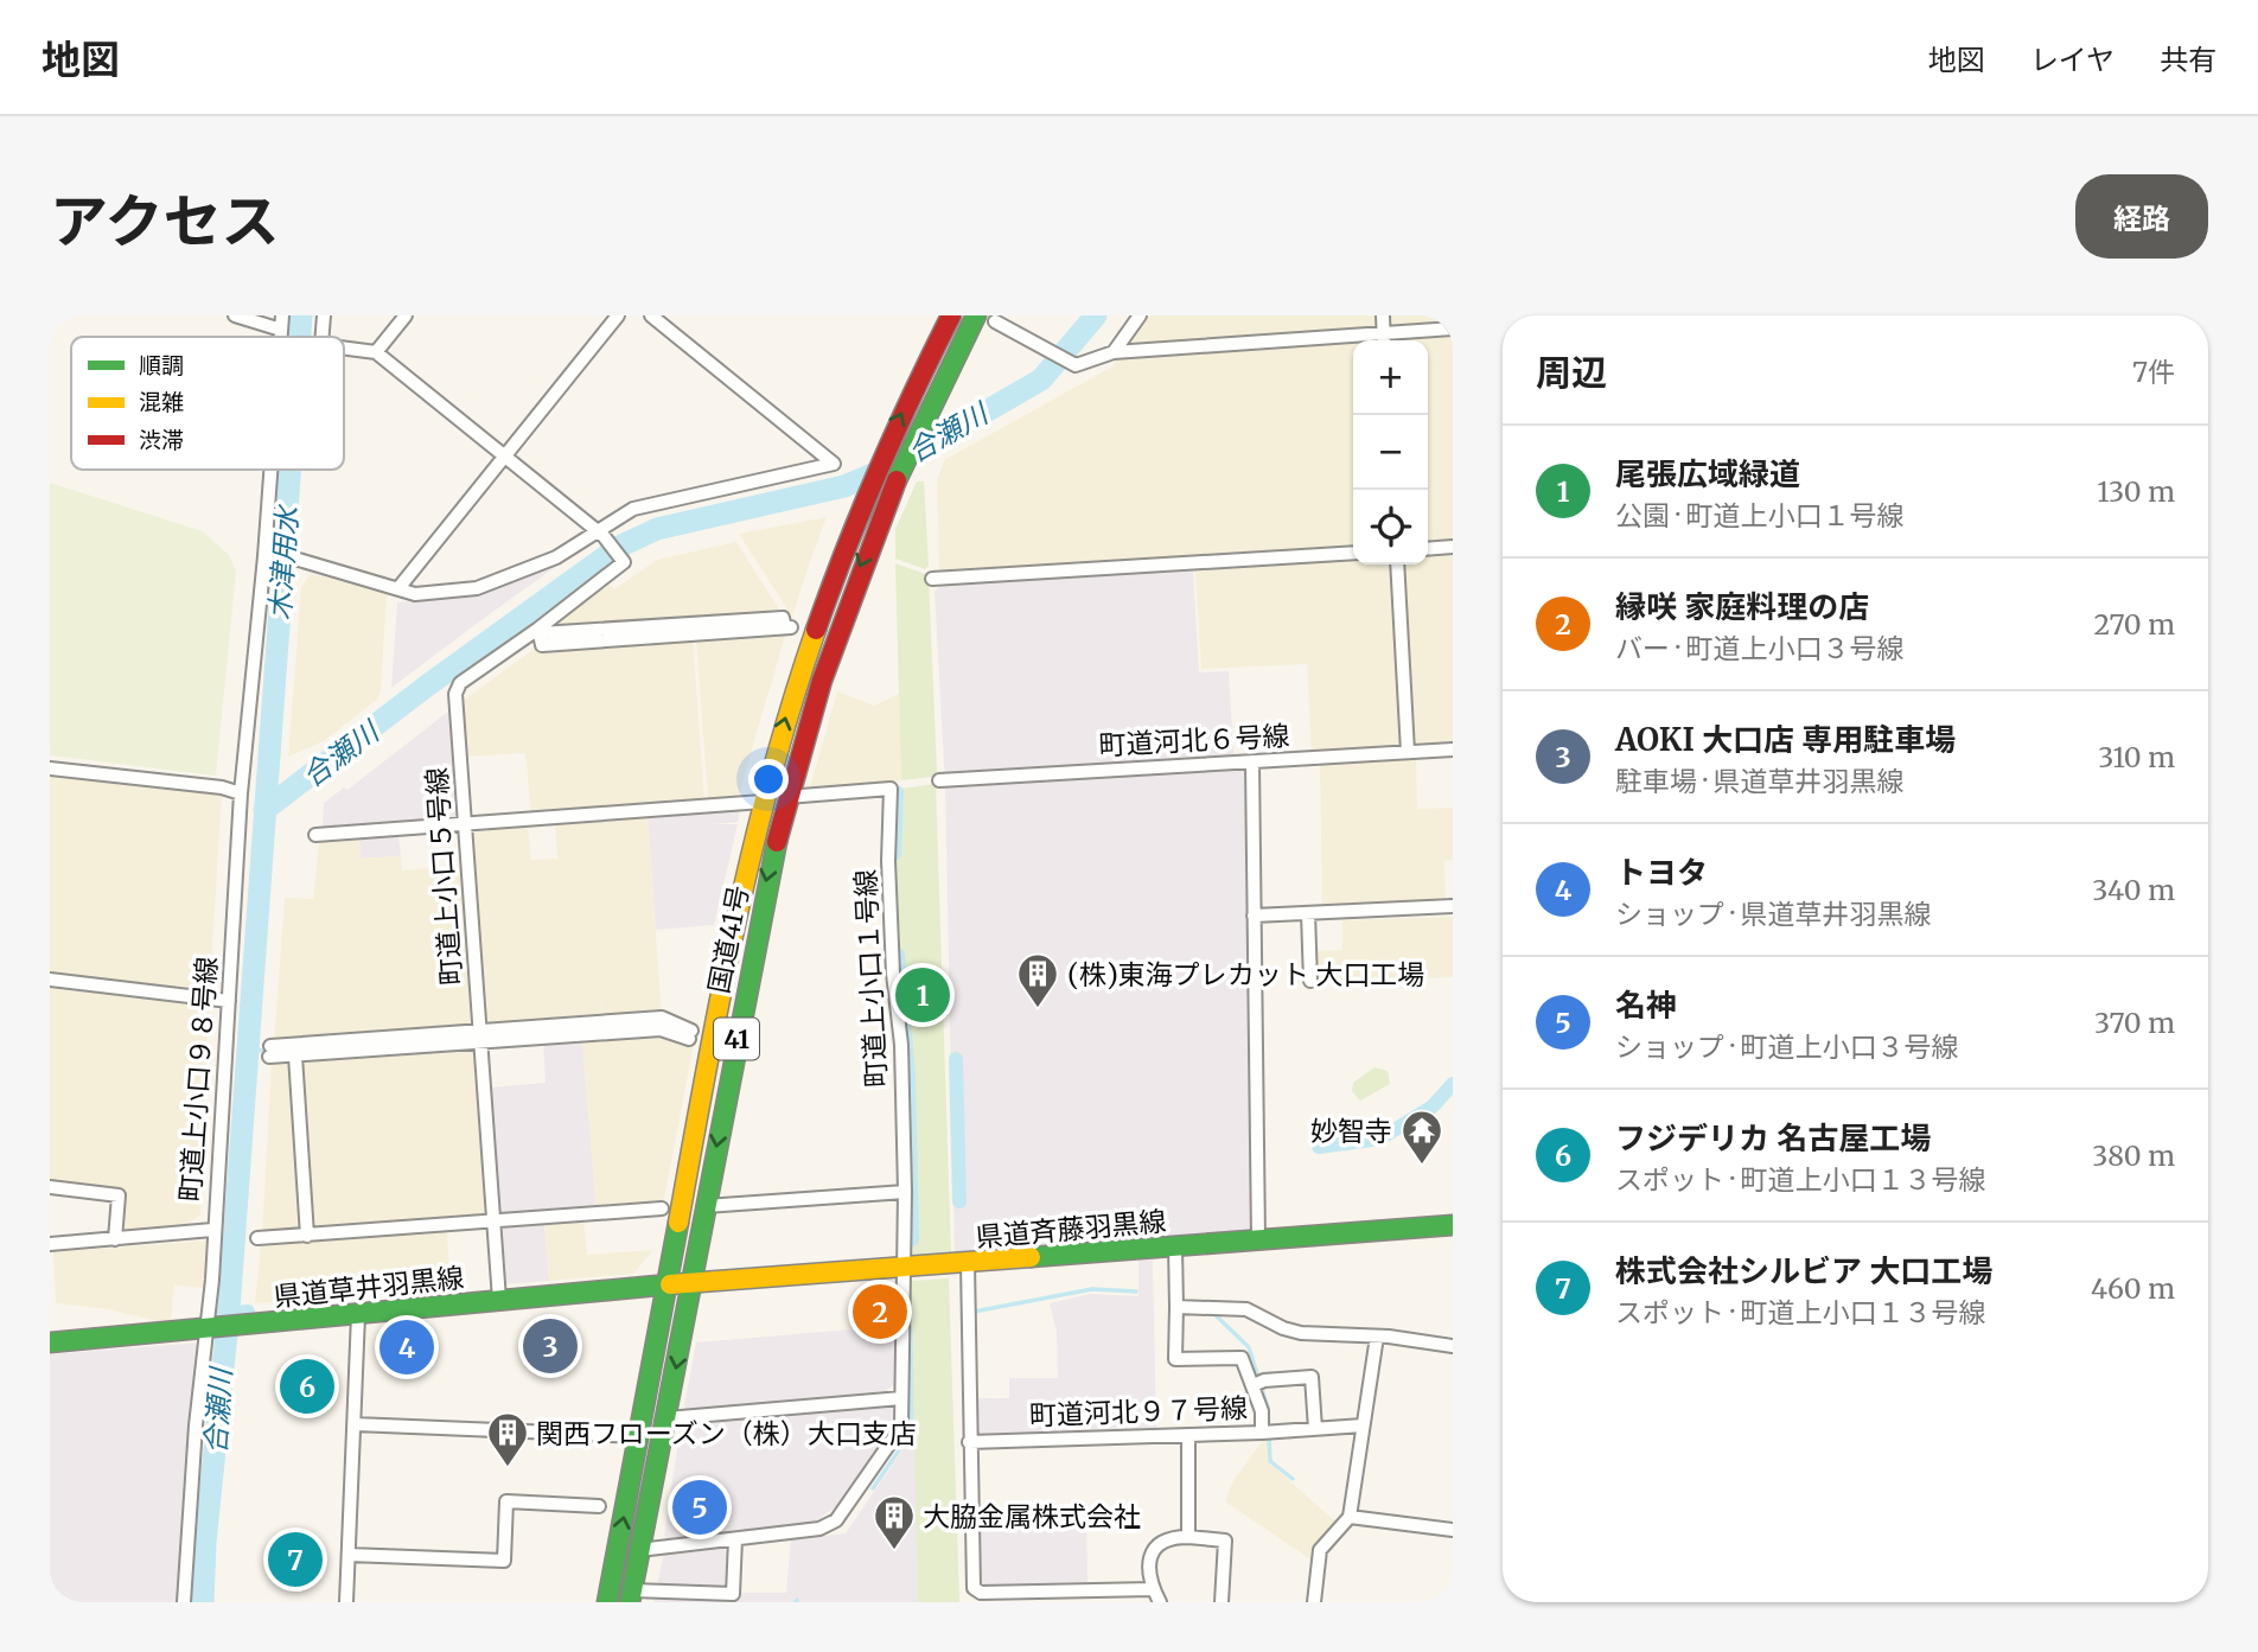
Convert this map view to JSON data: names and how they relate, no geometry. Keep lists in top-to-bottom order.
{
  "streets": {
    "main road": [
      "国道41号",
      "41",
      "県道斉藤羽黒線",
      "県道草井羽黒線"
    ],
    "street": [
      "町道河北６号線",
      "町道上小口５号線",
      "町道上小口１号線",
      "町道上小口９８号線",
      "町道河北９７号線"
    ]
  },
  "crossings": [
    ["町道上小口５号線", "県道草井羽黒線"],
    ["国道41号", "町道上小口１号線"],
    ["国道41号", "県道斉藤羽黒線"],
    ["国道41号", "県道草井羽黒線"],
    ["町道上小口１号線", "県道斉藤羽黒線"],
    ["町道上小口９８号線", "県道草井羽黒線"],
    ["県道斉藤羽黒線", "県道草井羽黒線"]
  ],
  "water": ["合瀬川", "木津用水"],
  "places": {
    "building": ["(株)東海プレカット 大口工場", "関西フローズン（株）大口支店", "大脇金属株式会社"],
    "temple": ["妙智寺"]
  },
  "legend": ["順調", "混雑", "渋滞"],
  "page": {
    "header": "地図",
    "nav": ["地図", "レイヤ", "共有"],
    "title": "アクセス",
    "buttons": "経路",
    "heading": ["周辺", "7件"],
    "map_buttons": ["+", "−"],
    "list": [
      {
        "mark": "1",
        "name": "尾張広域緑道",
        "note": "公園 · 町道上小口１号線",
        "value": "130 m"
      },
      {
        "mark": "2",
        "name": "縁咲 家庭料理の店",
        "note": "バー · 町道上小口３号線",
        "value": "270 m"
      },
      {
        "mark": "3",
        "name": "AOKI 大口店 専用駐車場",
        "note": "駐車場 · 県道草井羽黒線",
        "value": "310 m"
      },
      {
        "mark": "4",
        "name": "トヨタ",
        "note": "ショップ · 県道草井羽黒線",
        "value": "340 m"
      },
      {
        "mark": "5",
        "name": "名神",
        "note": "ショップ · 町道上小口３号線",
        "value": "370 m"
      },
      {
        "mark": "6",
        "name": "フジデリカ 名古屋工場",
        "note": "スポット · 町道上小口１３号線",
        "value": "380 m"
      },
      {
        "mark": "7",
        "name": "株式会社シルビア 大口工場",
        "note": "スポット · 町道上小口１３号線",
        "value": "460 m"
      }
    ],
    "pins": [
      "1",
      "2",
      "3",
      "4",
      "6",
      "5",
      "7"
    ]
  }
}
